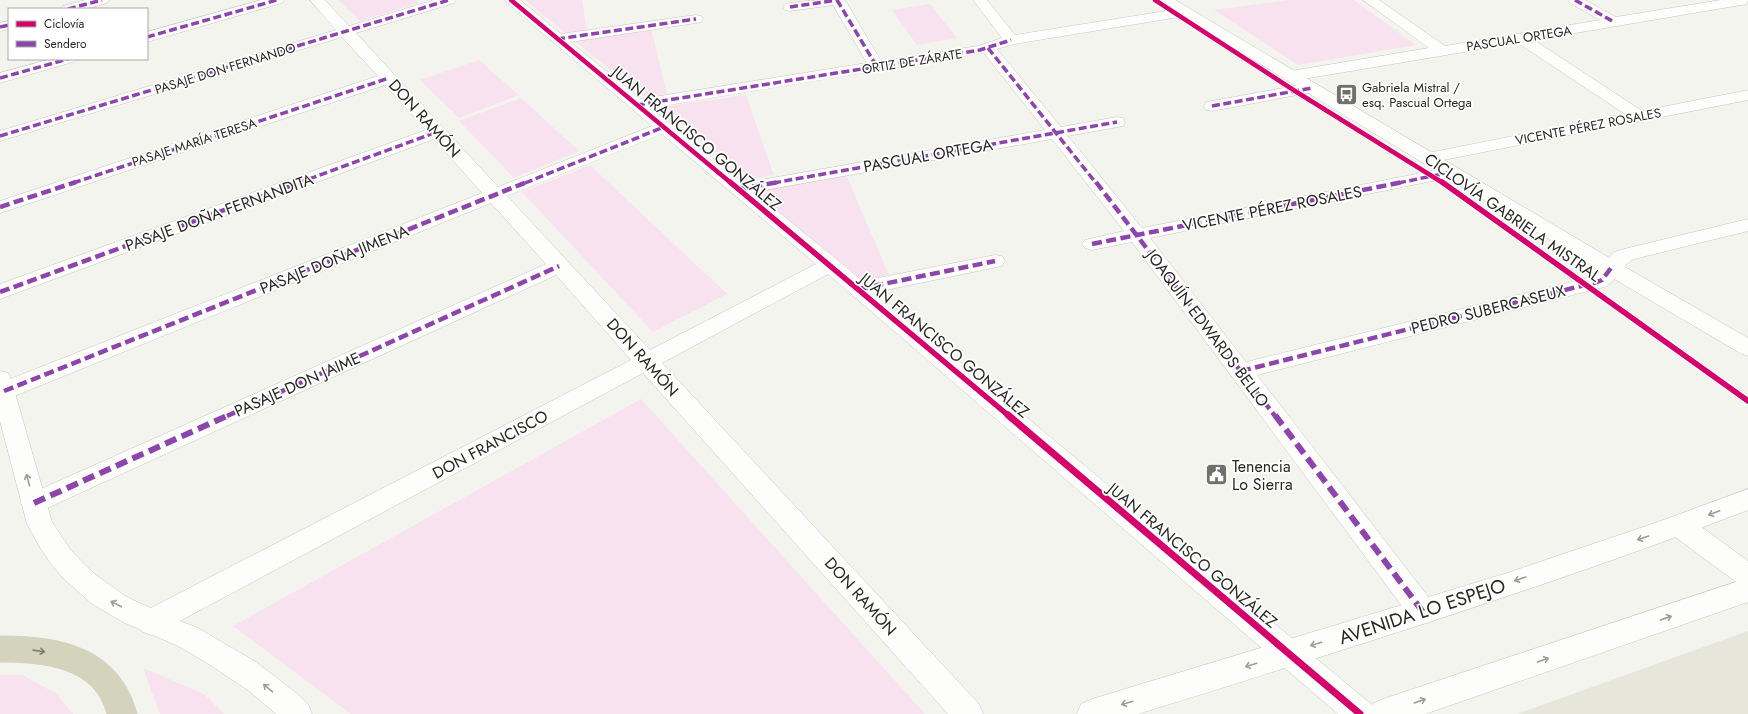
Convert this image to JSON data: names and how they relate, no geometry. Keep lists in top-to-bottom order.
{
  "streets": {
    "street": [
      "PASCUAL ORTEGA",
      "ORTIZ DE ZÁRATE",
      "PASAJE DON FERNANDO",
      "DON RAMÓN",
      "VICENTE PÉREZ ROSALES",
      "JUAN FRANCISCO GONZÁLEZ",
      "PASAJE MARÍA TERESA",
      "PASAJE DOÑA FERNANDITA",
      "PASAJE DOÑA JIMENA",
      "PEDRO SUBERCASEUX",
      "JOAQUÍN EDWARDS BELLO",
      "PASAJE DON JAIME",
      "DON FRANCISCO",
      "AVENIDA LO ESPEJO"
    ],
    "cycle path": ["CICLOVÍA GABRIELA MISTRAL"]
  },
  "crossings": [
    ["PASCUAL ORTEGA", "JUAN FRANCISCO GONZÁLEZ"],
    ["PASCUAL ORTEGA", "JOAQUÍN EDWARDS BELLO"],
    ["ORTIZ DE ZÁRATE", "JUAN FRANCISCO GONZÁLEZ"],
    ["ORTIZ DE ZÁRATE", "JOAQUÍN EDWARDS BELLO"],
    ["PASAJE DON FERNANDO", "DON RAMÓN"],
    ["DON RAMÓN", "PASAJE MARÍA TERESA"],
    ["DON RAMÓN", "PASAJE DOÑA FERNANDITA"],
    ["DON RAMÓN", "PASAJE DOÑA JIMENA"],
    ["DON RAMÓN", "PASAJE DON JAIME"],
    ["DON RAMÓN", "DON FRANCISCO"],
    ["VICENTE PÉREZ ROSALES", "JOAQUÍN EDWARDS BELLO"],
    ["JUAN FRANCISCO GONZÁLEZ", "PASAJE DOÑA JIMENA"],
    ["JUAN FRANCISCO GONZÁLEZ", "DON FRANCISCO"],
    ["JUAN FRANCISCO GONZÁLEZ", "AVENIDA LO ESPEJO"],
    ["PEDRO SUBERCASEUX", "JOAQUÍN EDWARDS BELLO"],
    ["JOAQUÍN EDWARDS BELLO", "AVENIDA LO ESPEJO"]
  ],
  "places": {
    "bus stop": ["Gabriela Mistral / esq. Pascual Ortega"],
    "public building": ["Tenencia Lo Sierra"]
  },
  "legend": ["Ciclovía", "Sendero"]
}
